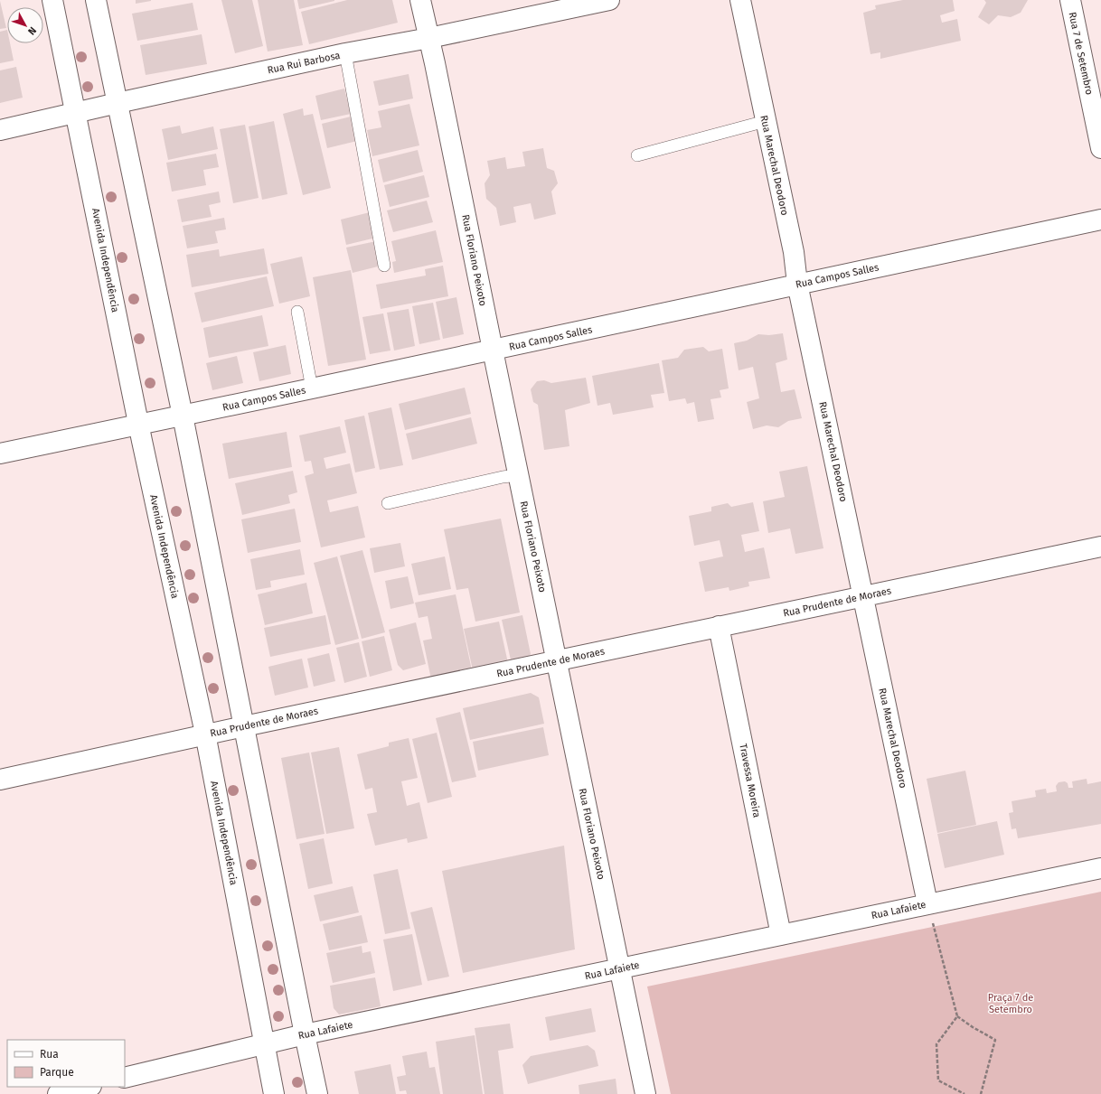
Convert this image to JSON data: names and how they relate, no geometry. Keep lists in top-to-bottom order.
{
  "streets": {
    "street": [
      "Rua 7 de Setembro",
      "Rua Rui Barbosa",
      "Rua Marechal Deodoro",
      "Avenida Independência",
      "Rua Floriano Peixoto",
      "Rua Campos Salles",
      "Rua Prudente de Moraes",
      "Travessa Moreira",
      "Rua Lafaiete"
    ]
  },
  "crossings": [
    ["Rua Rui Barbosa", "Avenida Independência"],
    ["Rua Rui Barbosa", "Rua Floriano Peixoto"],
    ["Rua Marechal Deodoro", "Rua Campos Salles"],
    ["Rua Marechal Deodoro", "Rua Prudente de Moraes"],
    ["Rua Marechal Deodoro", "Rua Lafaiete"],
    ["Avenida Independência", "Rua Campos Salles"],
    ["Avenida Independência", "Rua Prudente de Moraes"],
    ["Avenida Independência", "Rua Lafaiete"],
    ["Rua Floriano Peixoto", "Rua Campos Salles"],
    ["Rua Floriano Peixoto", "Rua Prudente de Moraes"],
    ["Rua Floriano Peixoto", "Rua Lafaiete"],
    ["Rua Prudente de Moraes", "Travessa Moreira"],
    ["Travessa Moreira", "Rua Lafaiete"]
  ],
  "parks": ["Praça 7 de Setembro"],
  "legend": ["Rua", "Parque"],
  "north": "bottom right"
}
